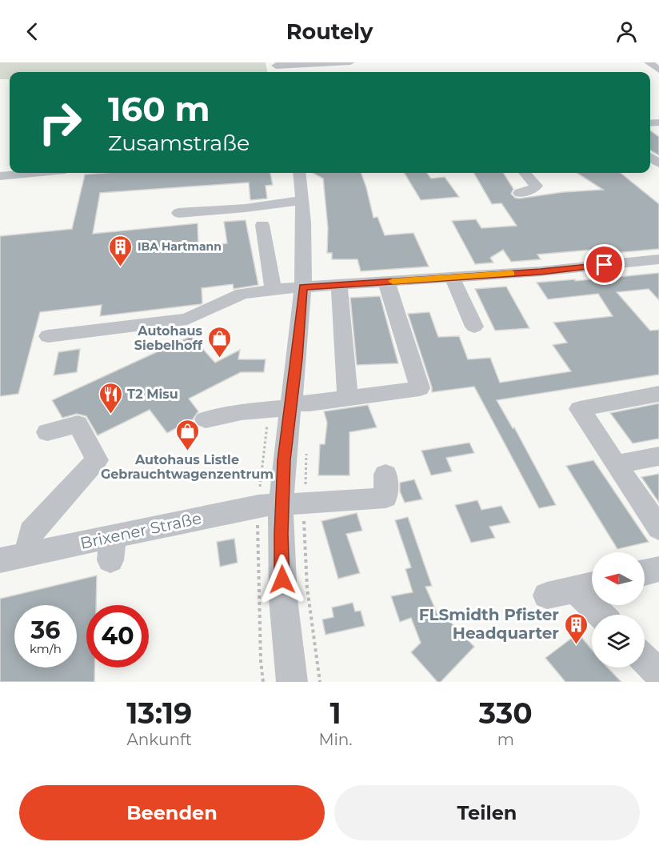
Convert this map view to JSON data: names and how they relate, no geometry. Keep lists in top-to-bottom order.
{
  "streets": {
    "street": ["Brixener Straße"]
  },
  "places": {
    "building": ["IBA Hartmann", "FLSmidth Pfister Headquarter"],
    "shop": ["Autohaus Siebelhoff", "Autohaus Listle Gebrauchtwagenzentrum"],
    "restaurant": ["T2 Misu"]
  },
  "north": "left",
  "page": {
    "header": "Routely",
    "turn": ["160 m", "Zusamstraße"],
    "speed": "36 km/h",
    "limit": "40",
    "eta": [
      "13:19",
      "Ankunft",
      "1",
      "Min.",
      "330",
      "m"
    ],
    "buttons": ["Beenden", "Teilen"]
  }
}
